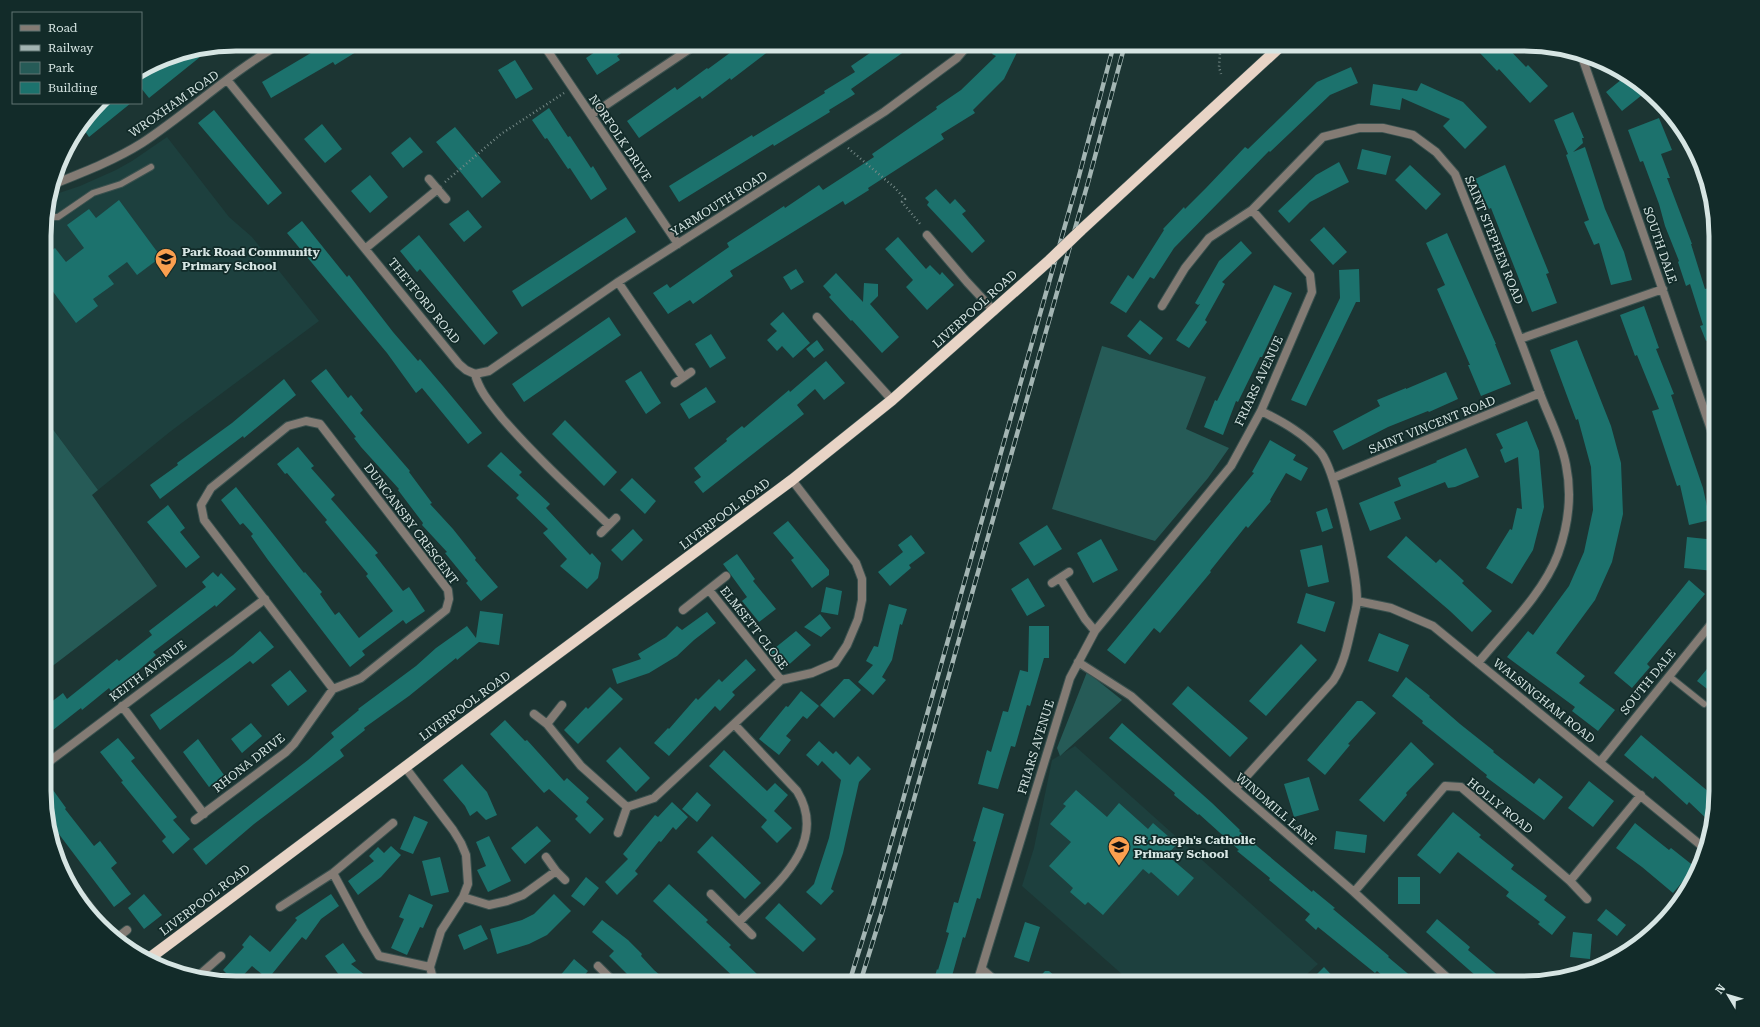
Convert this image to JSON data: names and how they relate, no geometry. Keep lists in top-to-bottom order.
{
  "streets": {
    "highway": ["LIVERPOOL ROAD"],
    "street": [
      "WROXHAM ROAD",
      "NORFOLK DRIVE",
      "YARMOUTH ROAD",
      "SAINT STEPHEN ROAD",
      "SOUTH DALE",
      "THETFORD ROAD",
      "FRIARS AVENUE",
      "SAINT VINCENT ROAD",
      "DUNCANSBY CRESCENT",
      "ELMSETT CLOSE",
      "KEITH AVENUE",
      "WALSINGHAM ROAD",
      "RHONA DRIVE",
      "HOLLY ROAD",
      "WINDMILL LANE"
    ]
  },
  "crossings": [
    ["WROXHAM ROAD", "THETFORD ROAD"],
    ["NORFOLK DRIVE", "YARMOUTH ROAD"],
    ["YARMOUTH ROAD", "THETFORD ROAD"],
    ["SAINT STEPHEN ROAD", "FRIARS AVENUE"],
    ["SAINT STEPHEN ROAD", "SAINT VINCENT ROAD"],
    ["SAINT STEPHEN ROAD", "WALSINGHAM ROAD"],
    ["SOUTH DALE", "WALSINGHAM ROAD"],
    ["LIVERPOOL ROAD", "ELMSETT CLOSE"],
    ["FRIARS AVENUE", "WINDMILL LANE"],
    ["DUNCANSBY CRESCENT", "KEITH AVENUE"],
    ["DUNCANSBY CRESCENT", "RHONA DRIVE"],
    ["HOLLY ROAD", "WINDMILL LANE"]
  ],
  "places": {
    "school or university": ["Park Road Community Primary School", "St Joseph's Catholic Primary School"]
  },
  "legend": [
    "Road",
    "Railway",
    "Park",
    "Building"
  ],
  "north": "top left"
}
